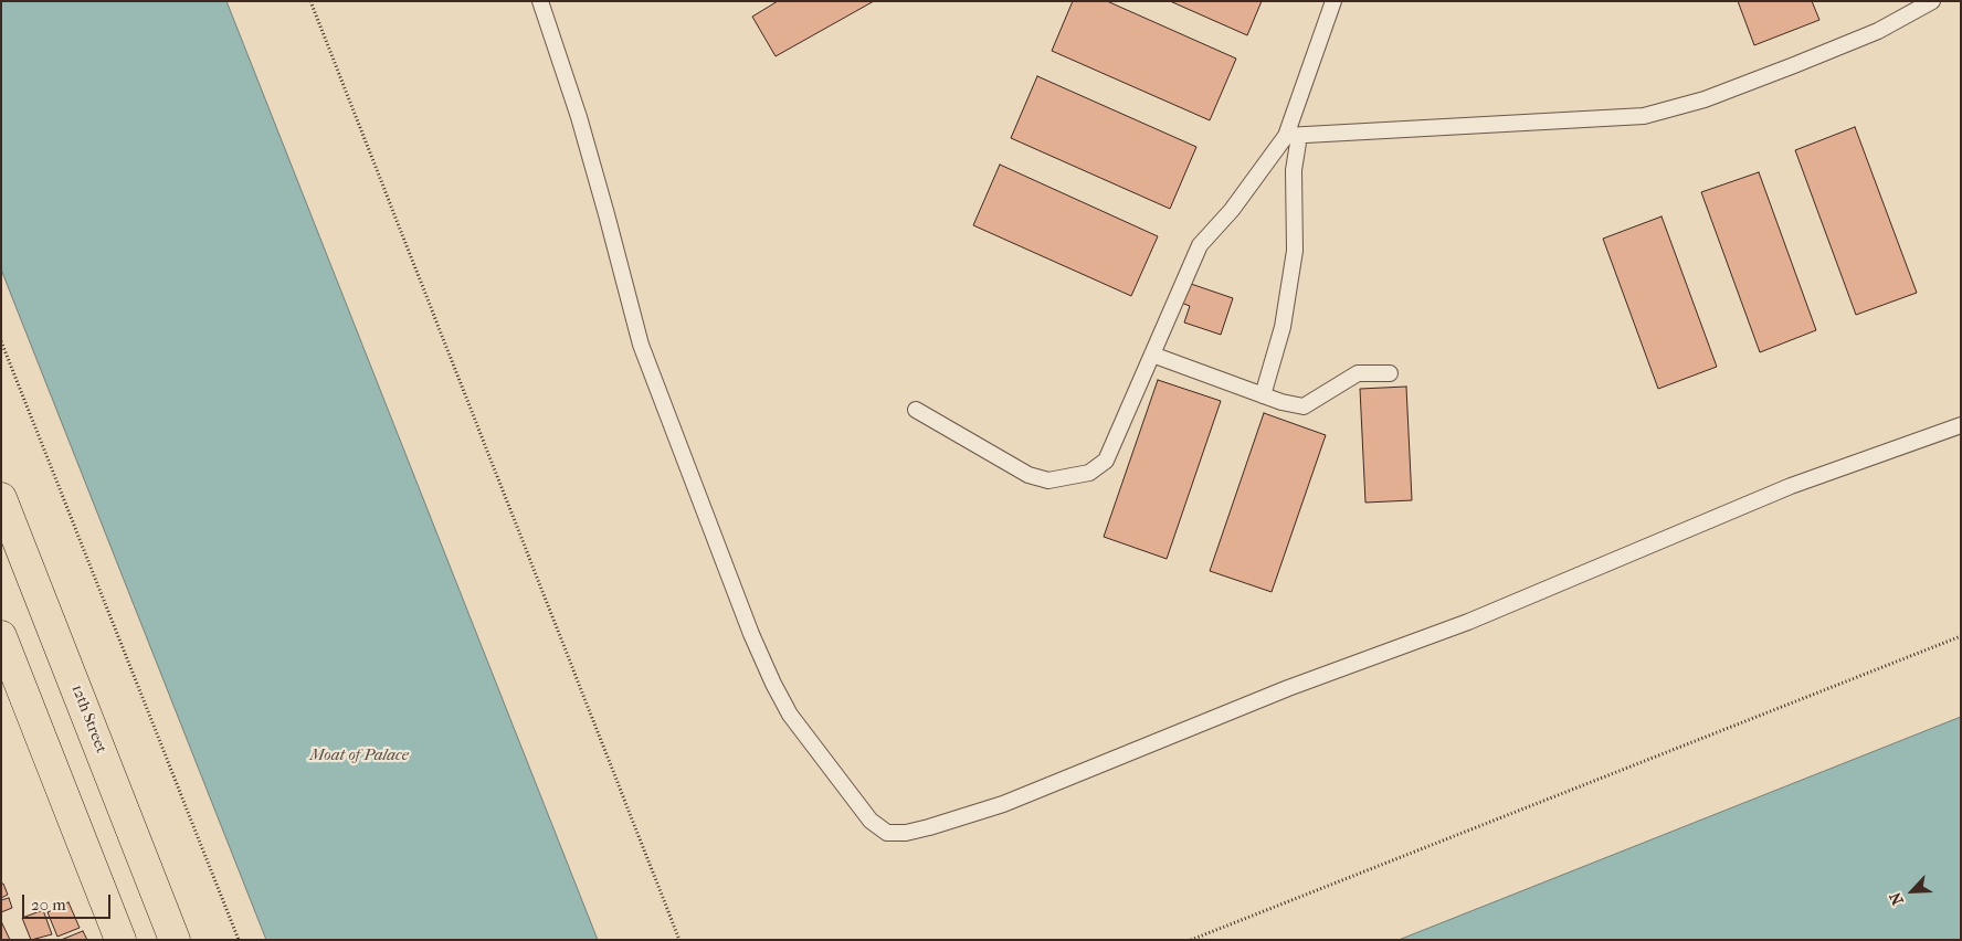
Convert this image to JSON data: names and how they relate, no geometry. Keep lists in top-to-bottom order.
{
  "streets": {
    "main road": ["12th Street"]
  },
  "water": ["Moat of Palace"],
  "scale_bar": "20 m",
  "north": "bottom left"
}
